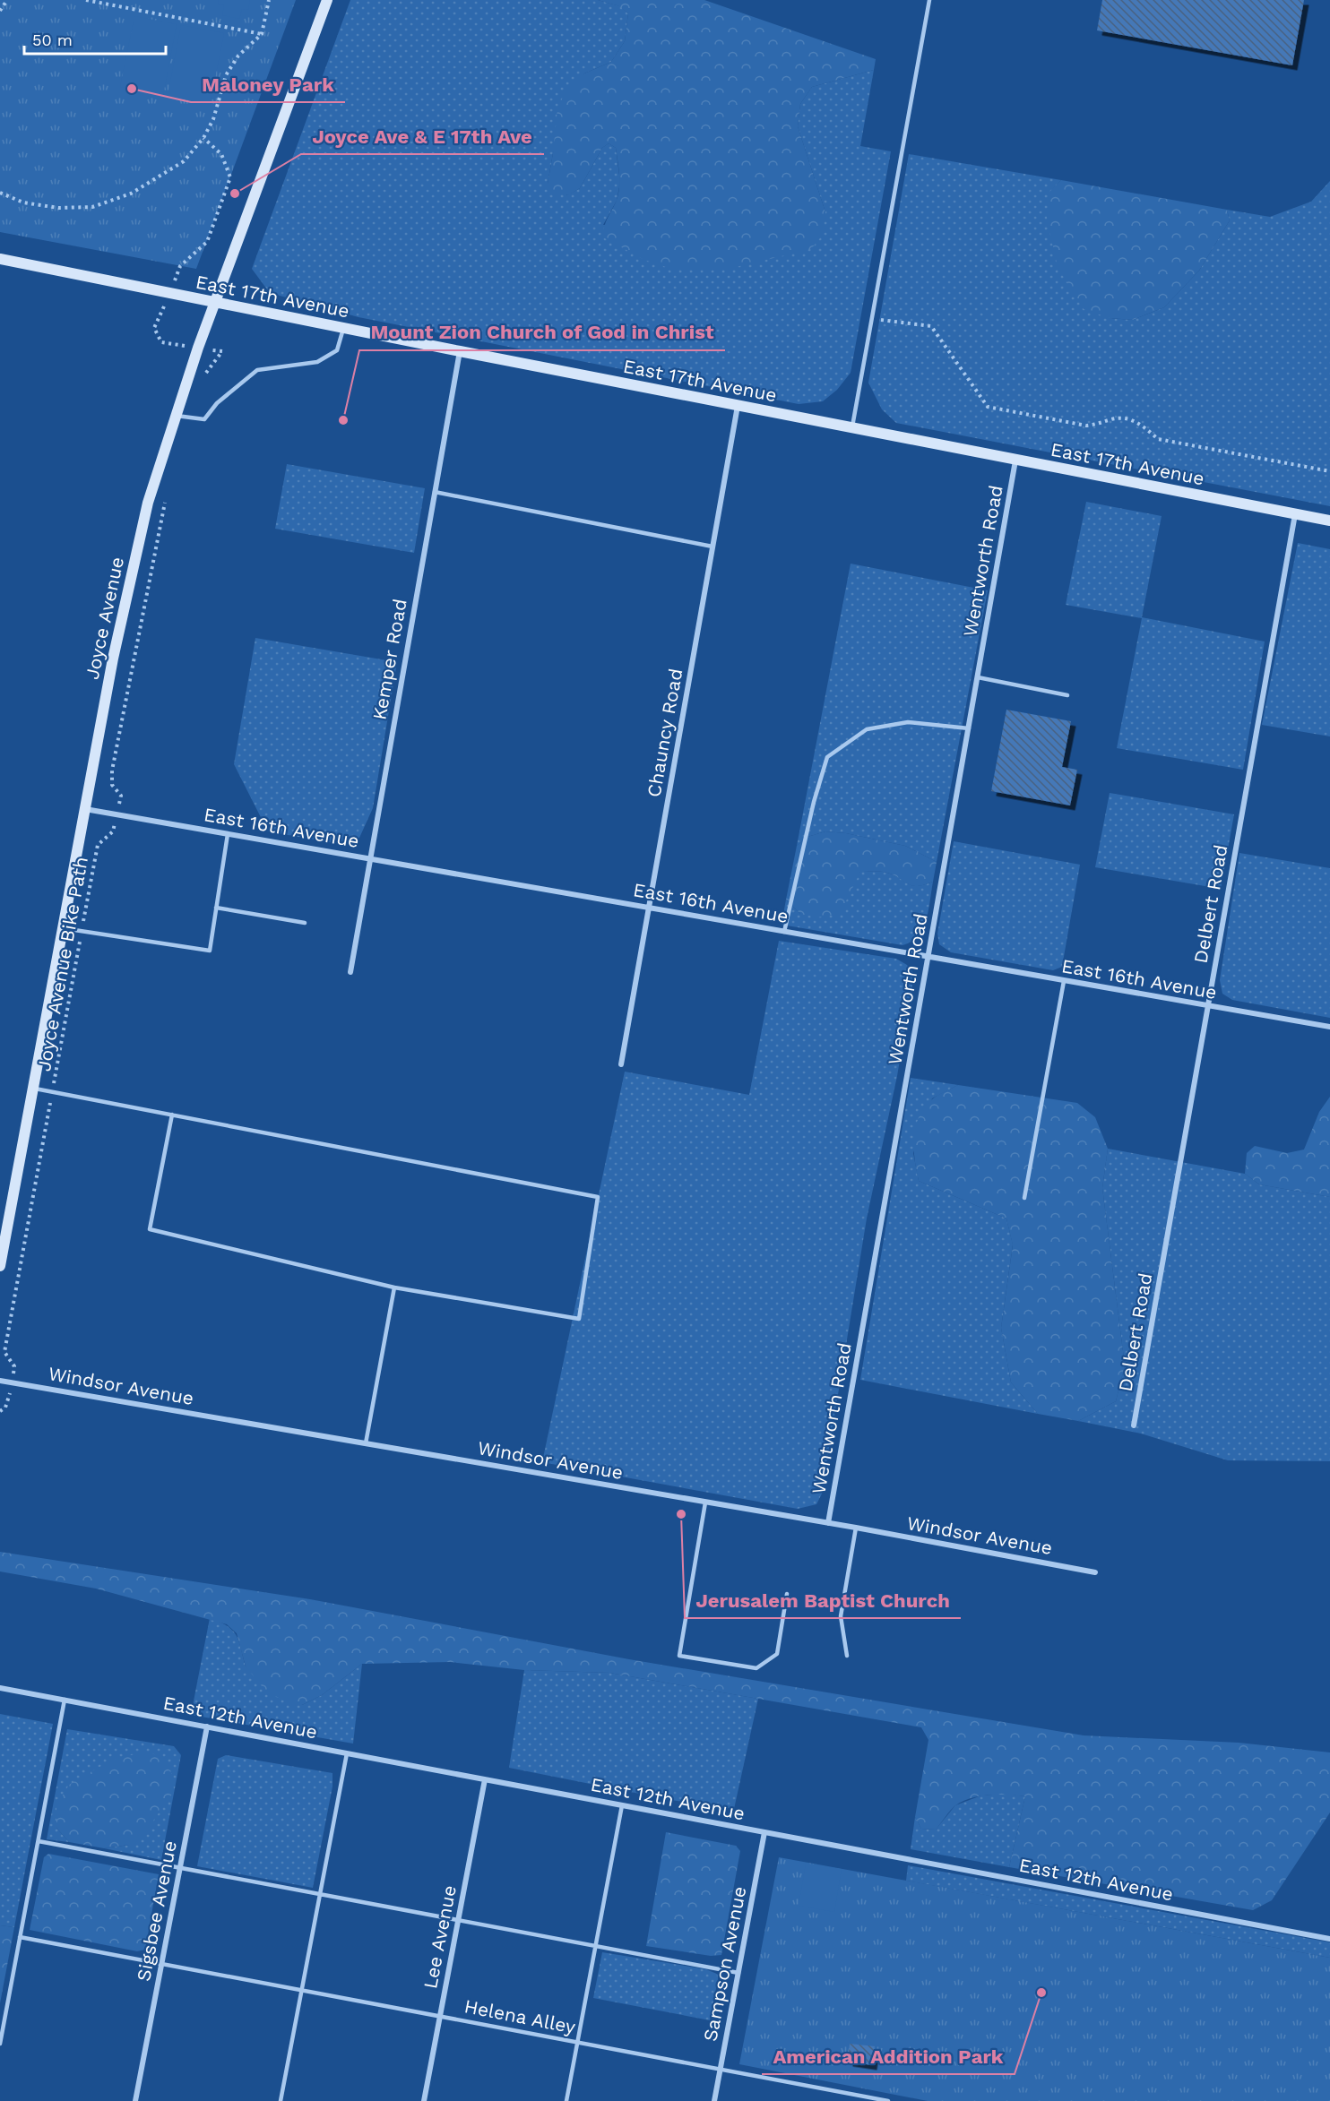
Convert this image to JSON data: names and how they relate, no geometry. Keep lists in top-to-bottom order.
{
  "streets": {
    "street": [
      "East 17th Avenue",
      "Wentworth Road",
      "Joyce Avenue",
      "Kemper Road",
      "Chauncy Road",
      "East 16th Avenue",
      "Delbert Road",
      "Windsor Avenue",
      "East 12th Avenue",
      "Sigsbee Avenue",
      "Lee Avenue",
      "Sampson Avenue"
    ],
    "lane": ["Helena Alley"],
    "path": ["Joyce Avenue Bike Path"]
  },
  "crossings": [
    ["East 17th Avenue", "Wentworth Road"],
    ["East 17th Avenue", "Joyce Avenue"],
    ["East 17th Avenue", "Kemper Road"],
    ["East 17th Avenue", "Chauncy Road"],
    ["East 17th Avenue", "Delbert Road"],
    ["Wentworth Road", "East 16th Avenue"],
    ["Wentworth Road", "Windsor Avenue"],
    ["Joyce Avenue", "East 16th Avenue"],
    ["Kemper Road", "East 16th Avenue"],
    ["Chauncy Road", "East 16th Avenue"],
    ["East 16th Avenue", "Delbert Road"],
    ["East 16th Avenue", "Joyce Avenue Bike Path"],
    ["Joyce Avenue Bike Path", "Windsor Avenue"],
    ["East 12th Avenue", "Sigsbee Avenue"],
    ["East 12th Avenue", "Lee Avenue"],
    ["East 12th Avenue", "Sampson Avenue"],
    ["Sigsbee Avenue", "Helena Alley"],
    ["Lee Avenue", "Helena Alley"],
    ["Sampson Avenue", "Helena Alley"]
  ],
  "places": [
    "Maloney Park",
    "Joyce Ave & E 17th Ave",
    "Mount Zion Church of God in Christ",
    "Jerusalem Baptist Church",
    "American Addition Park"
  ],
  "scale_bar": "50 m"
}
